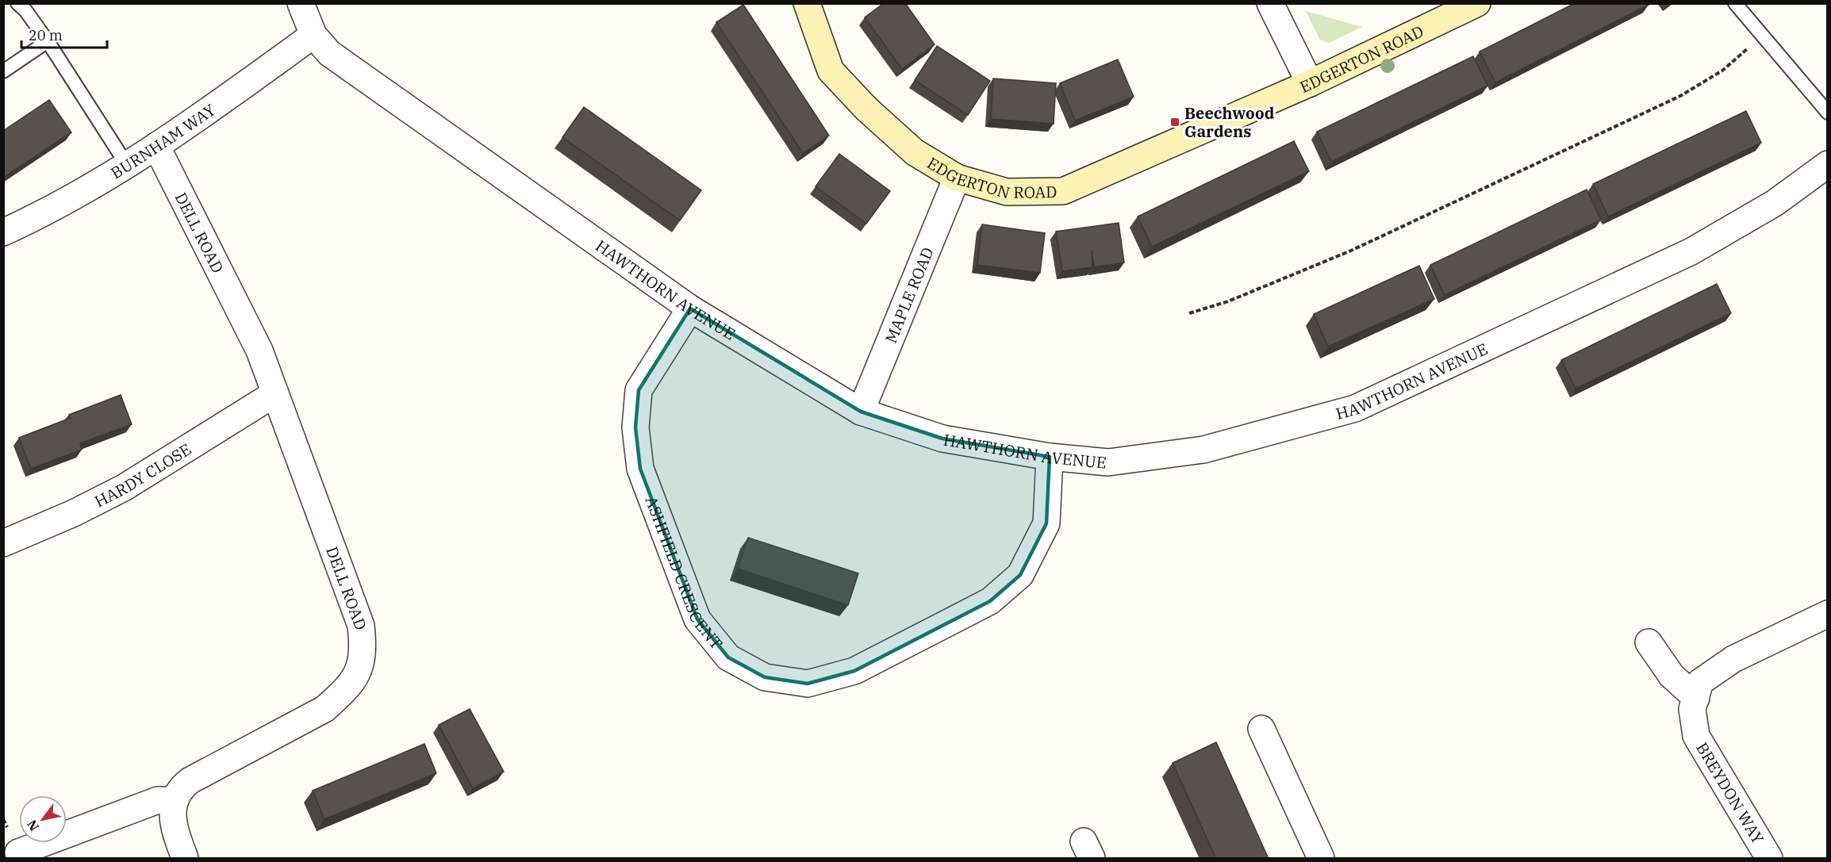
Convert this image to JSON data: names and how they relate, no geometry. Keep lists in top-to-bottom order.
{
  "streets": {
    "street": [
      "EDGERTON ROAD",
      "BURNHAM WAY",
      "DELL ROAD",
      "HAWTHORN AVENUE",
      "MAPLE ROAD",
      "HARDY CLOSE",
      "ASHFIELD CRESCENT",
      "BREYDON WAY"
    ]
  },
  "crossings": [
    ["EDGERTON ROAD", "MAPLE ROAD"],
    ["BURNHAM WAY", "DELL ROAD"],
    ["BURNHAM WAY", "HAWTHORN AVENUE"],
    ["DELL ROAD", "HARDY CLOSE"],
    ["HAWTHORN AVENUE", "MAPLE ROAD"],
    ["HAWTHORN AVENUE", "ASHFIELD CRESCENT"]
  ],
  "places": {
    "transit": ["Beechwood Gardens"]
  },
  "scale_bar": "20 m",
  "north": "bottom left"
}
